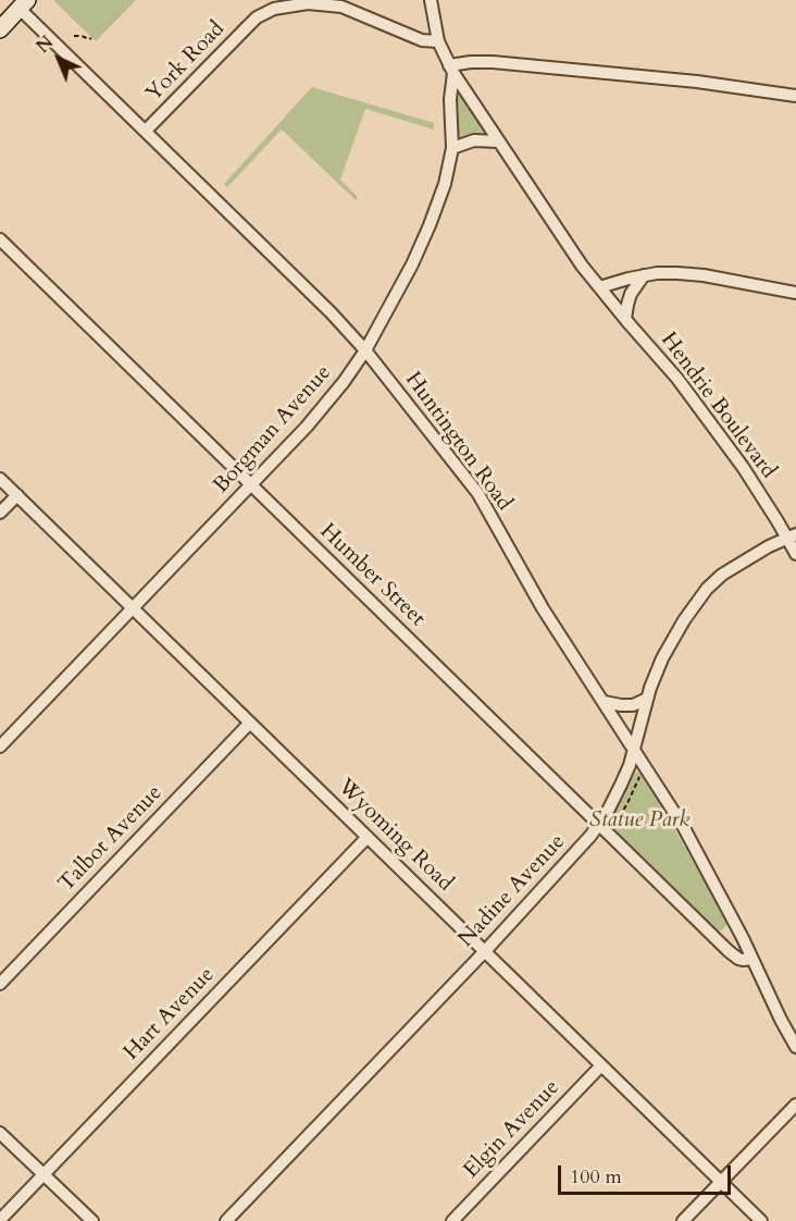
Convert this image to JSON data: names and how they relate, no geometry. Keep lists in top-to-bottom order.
{
  "streets": {
    "street": [
      "York Road",
      "Hendrie Boulevard",
      "Borgman Avenue",
      "Huntington Road",
      "Humber Street",
      "Wyoming Road",
      "Talbot Avenue",
      "Nadine Avenue",
      "Hart Avenue",
      "Elgin Avenue"
    ]
  },
  "crossings": [
    ["York Road", "Hendrie Boulevard"],
    ["York Road", "Huntington Road"],
    ["Hendrie Boulevard", "Borgman Avenue"],
    ["Hendrie Boulevard", "Nadine Avenue"],
    ["Borgman Avenue", "Huntington Road"],
    ["Borgman Avenue", "Humber Street"],
    ["Borgman Avenue", "Wyoming Road"],
    ["Huntington Road", "Humber Street"],
    ["Huntington Road", "Nadine Avenue"],
    ["Humber Street", "Nadine Avenue"],
    ["Wyoming Road", "Talbot Avenue"],
    ["Wyoming Road", "Nadine Avenue"],
    ["Wyoming Road", "Hart Avenue"],
    ["Wyoming Road", "Elgin Avenue"]
  ],
  "parks": ["Statue Park"],
  "scale_bar": "100 m",
  "north": "top left"
}
